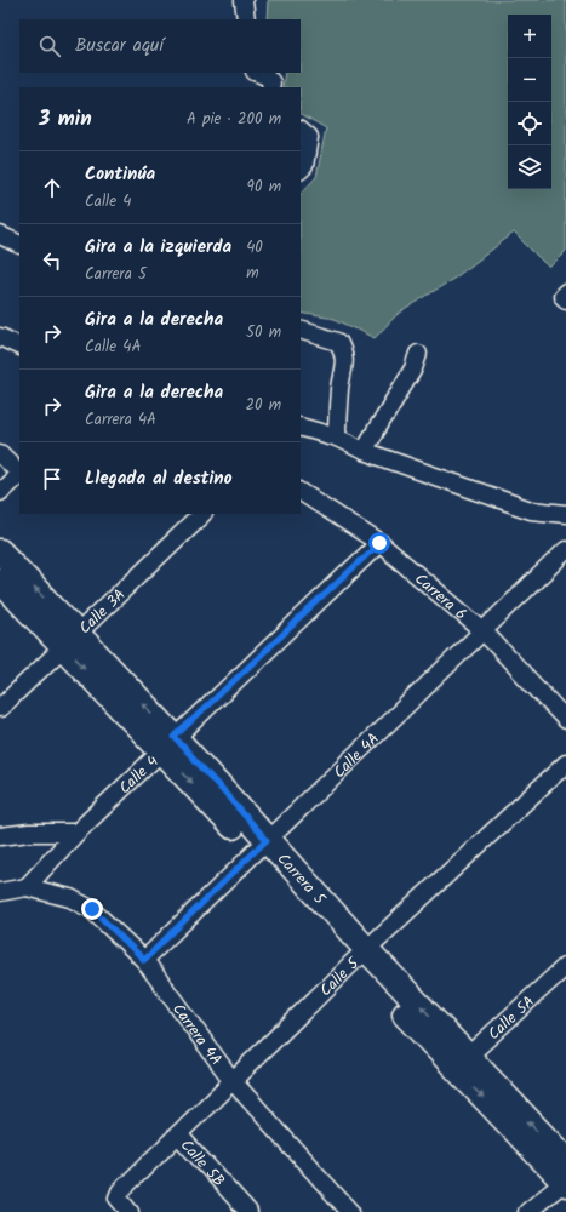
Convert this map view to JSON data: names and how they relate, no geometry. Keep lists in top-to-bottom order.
{
  "streets": {
    "street": [
      "Carrera 6",
      "Calle 3A",
      "Calle 4A",
      "Calle 4",
      "Carrera 5",
      "Calle 5",
      "Calle 5A",
      "Carrera 4A",
      "Calle 5B"
    ]
  },
  "crossings": [
    ["Carrera 6", "Calle 4A"],
    ["Carrera 6", "Calle 4"],
    ["Calle 3A", "Carrera 5"],
    ["Calle 4A", "Carrera 5"],
    ["Calle 4A", "Carrera 4A"],
    ["Calle 4", "Carrera 5"],
    ["Calle 4", "Carrera 4A"],
    ["Carrera 5", "Calle 5"],
    ["Carrera 5", "Calle 5A"],
    ["Calle 5", "Carrera 4A"],
    ["Calle 5", "Calle 5B"]
  ],
  "page": {
    "map_buttons": ["+", "−"],
    "search": "Buscar aquí",
    "heading": ["3 min", "A pie · 200 m"],
    "list": [
      ["Continúa", "Calle 4", "90 m"],
      ["Gira a la izquierda", "Carrera 5", "40 m"],
      ["Gira a la derecha", "Calle 4A", "50 m"],
      ["Gira a la derecha", "Carrera 4A", "20 m"],
      "Llegada al destino"
    ]
  }
}
